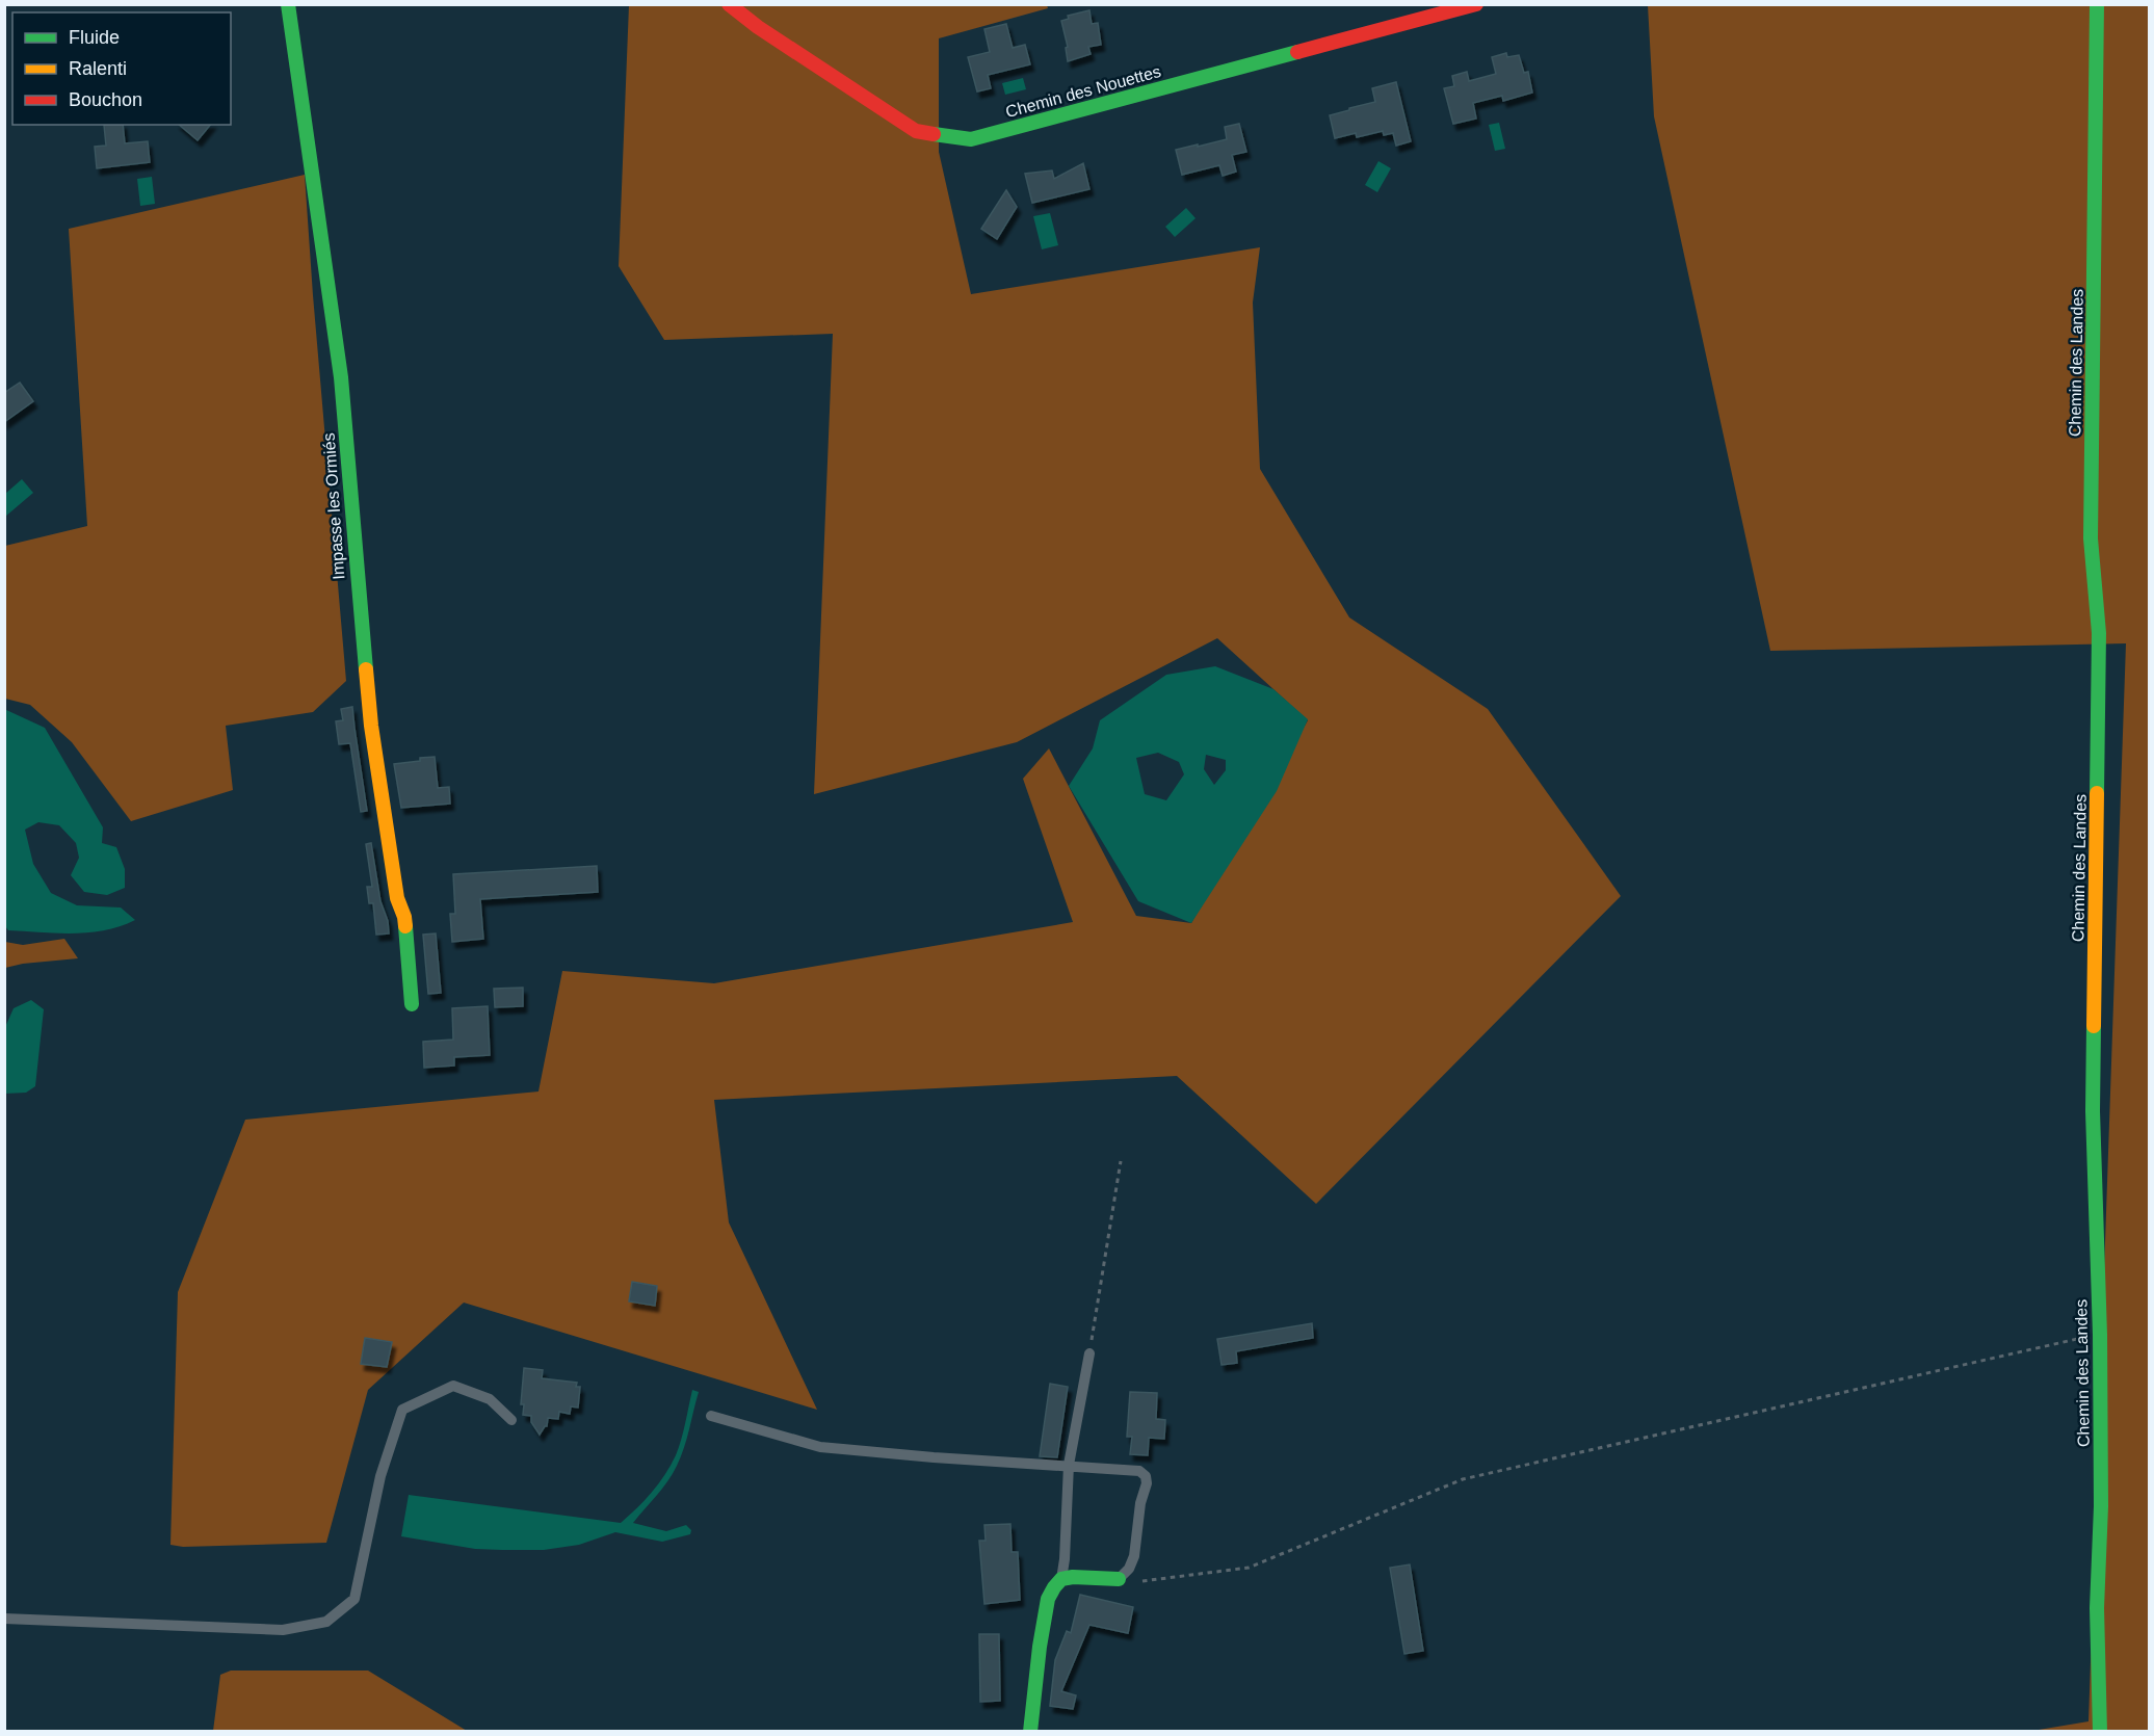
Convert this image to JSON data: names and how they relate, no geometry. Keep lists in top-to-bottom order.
{
  "streets": {
    "street": ["Chemin des Nouettes", "Chemin des Landes", "Impasse les Ormiés"]
  },
  "legend": ["Fluide", "Ralenti", "Bouchon"]
}
